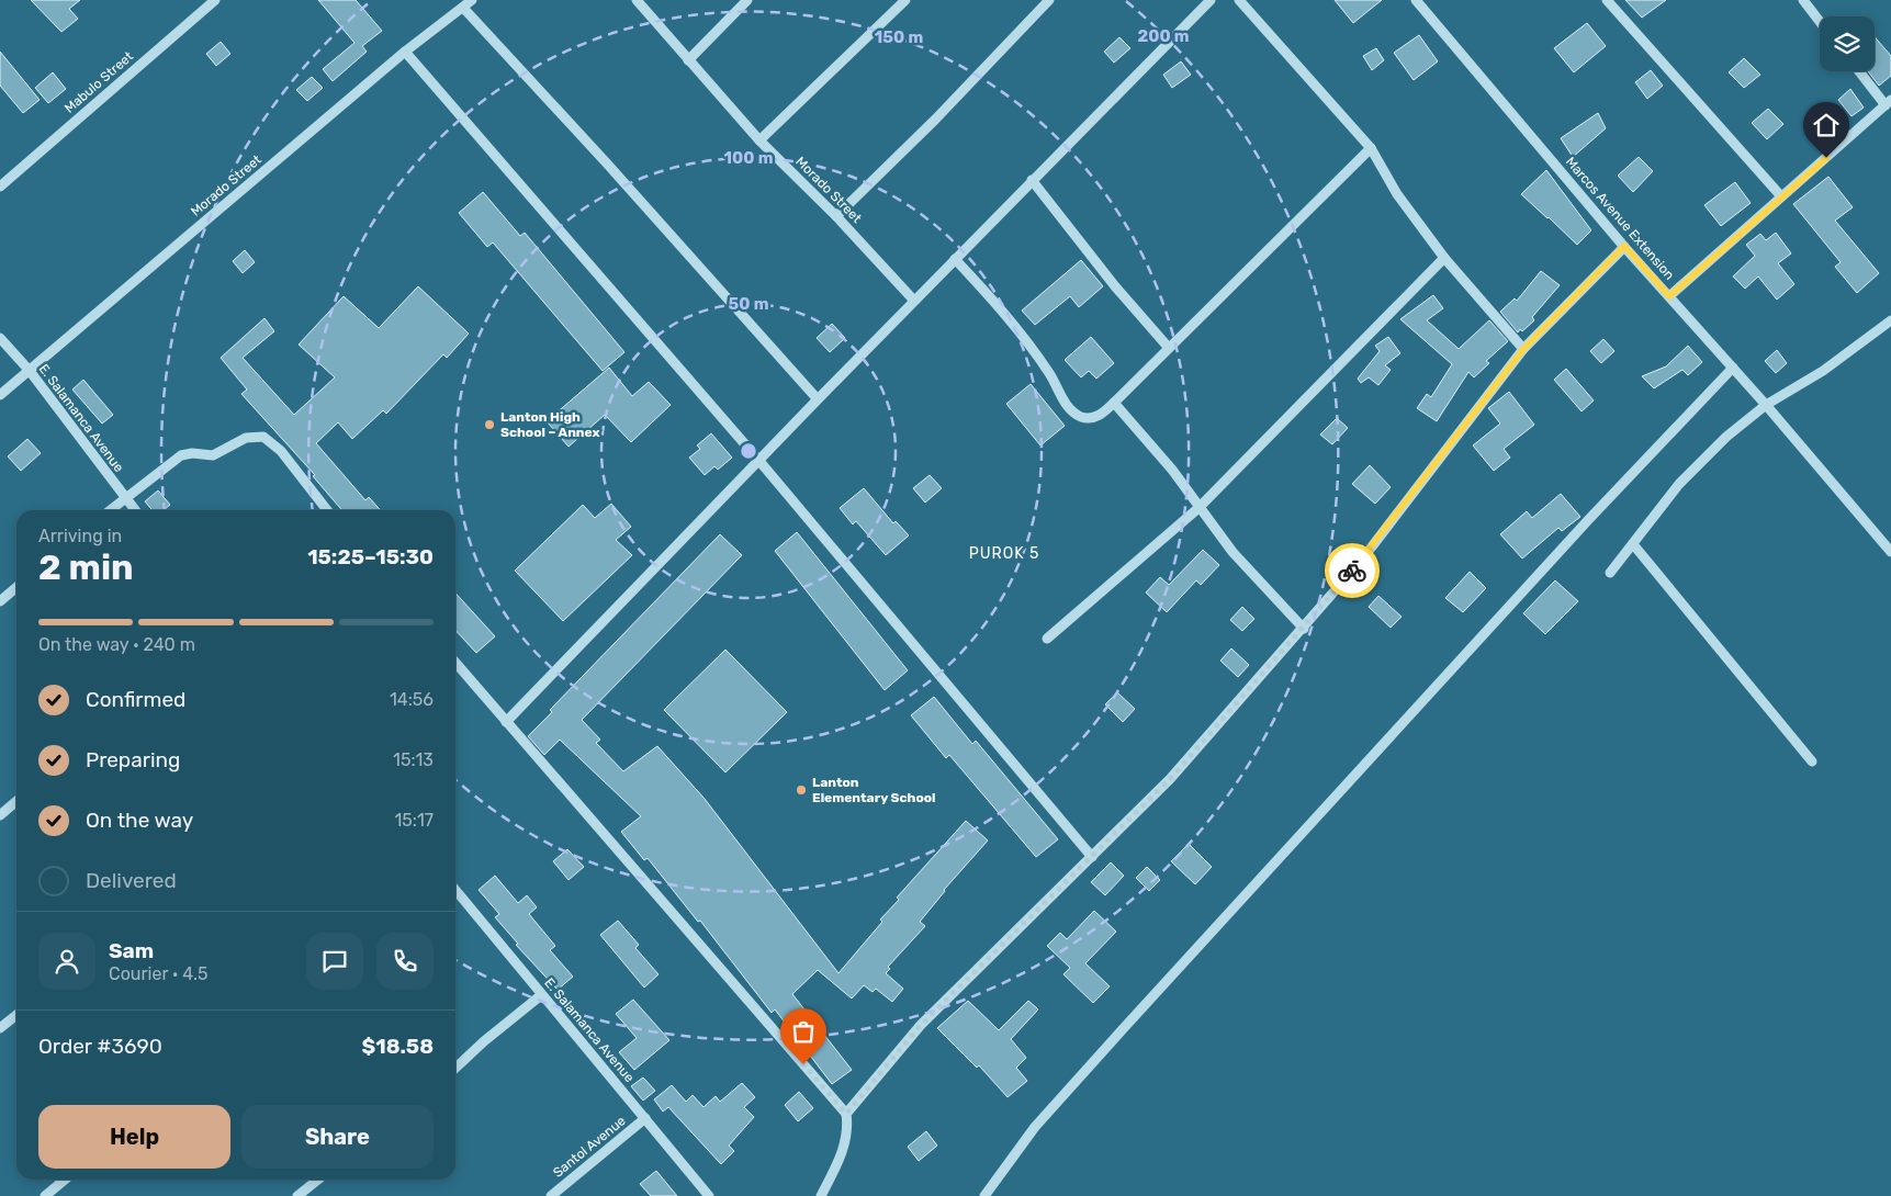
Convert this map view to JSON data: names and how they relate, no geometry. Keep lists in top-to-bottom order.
{
  "streets": {
    "street": [
      "Mabulo Street",
      "Morado Street",
      "Marcos Avenue Extension",
      "E. Salamanca Avenue",
      "Santol Avenue"
    ]
  },
  "crossings": [
    ["Morado Street", "E. Salamanca Avenue"],
    ["E. Salamanca Avenue", "Santol Avenue"]
  ],
  "districts": ["PUROK 5"],
  "places": ["Lanton High School – Annex", "Lanton Elementary School"],
  "page": {
    "heading": ["2 min", "Arriving in", "15:25–15:30"],
    "panel": [
      "Sam",
      "Courier · 4.5",
      "Order #3690",
      "$18.58"
    ],
    "bar": "On the way · 240 m",
    "list": [
      ["Confirmed", "14:56"],
      ["Preparing", "15:13"],
      ["On the way", "15:17"],
      "Delivered"
    ],
    "buttons": ["Help", "Share"]
  },
  "rings": [
    "200 m",
    "150 m",
    "100 m",
    "50 m"
  ]
}
